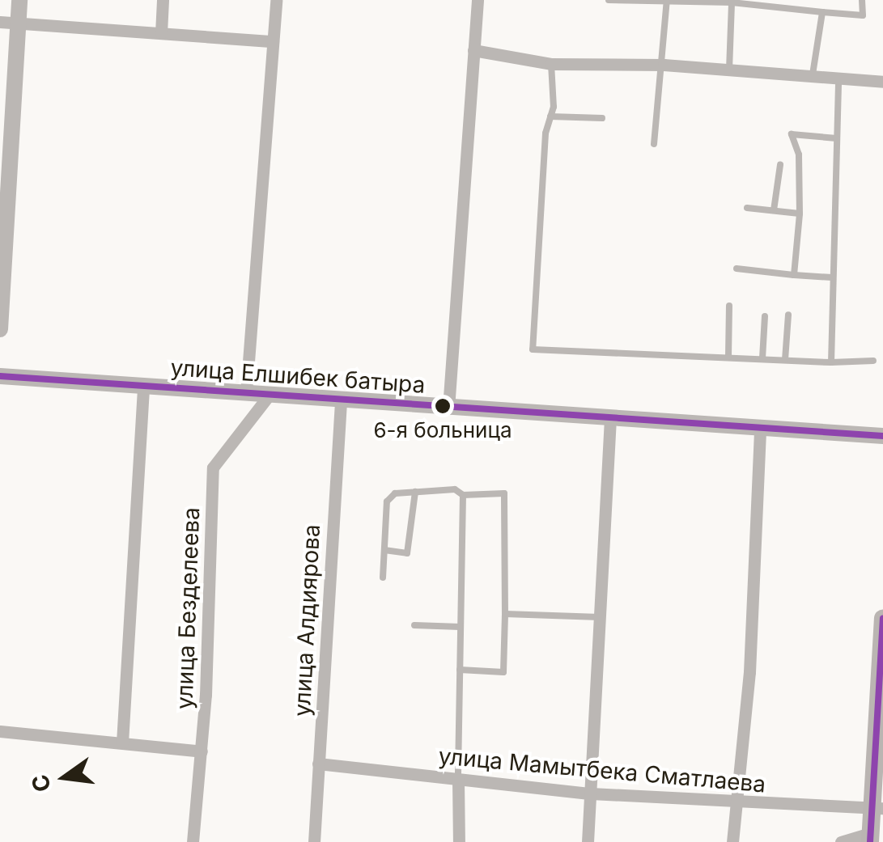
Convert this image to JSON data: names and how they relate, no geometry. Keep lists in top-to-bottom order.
{
  "streets": {
    "street": [
      "улица Елшибек батыра",
      "улица Безделеева",
      "улица Алдиярова",
      "улица Мамытбека Сматлаева"
    ]
  },
  "crossings": [
    ["улица Елшибек батыра", "улица Безделеева"],
    ["улица Елшибек батыра", "улица Алдиярова"],
    ["улица Алдиярова", "улица Мамытбека Сматлаева"]
  ],
  "places": ["6-я больница"],
  "north": "left"
}
